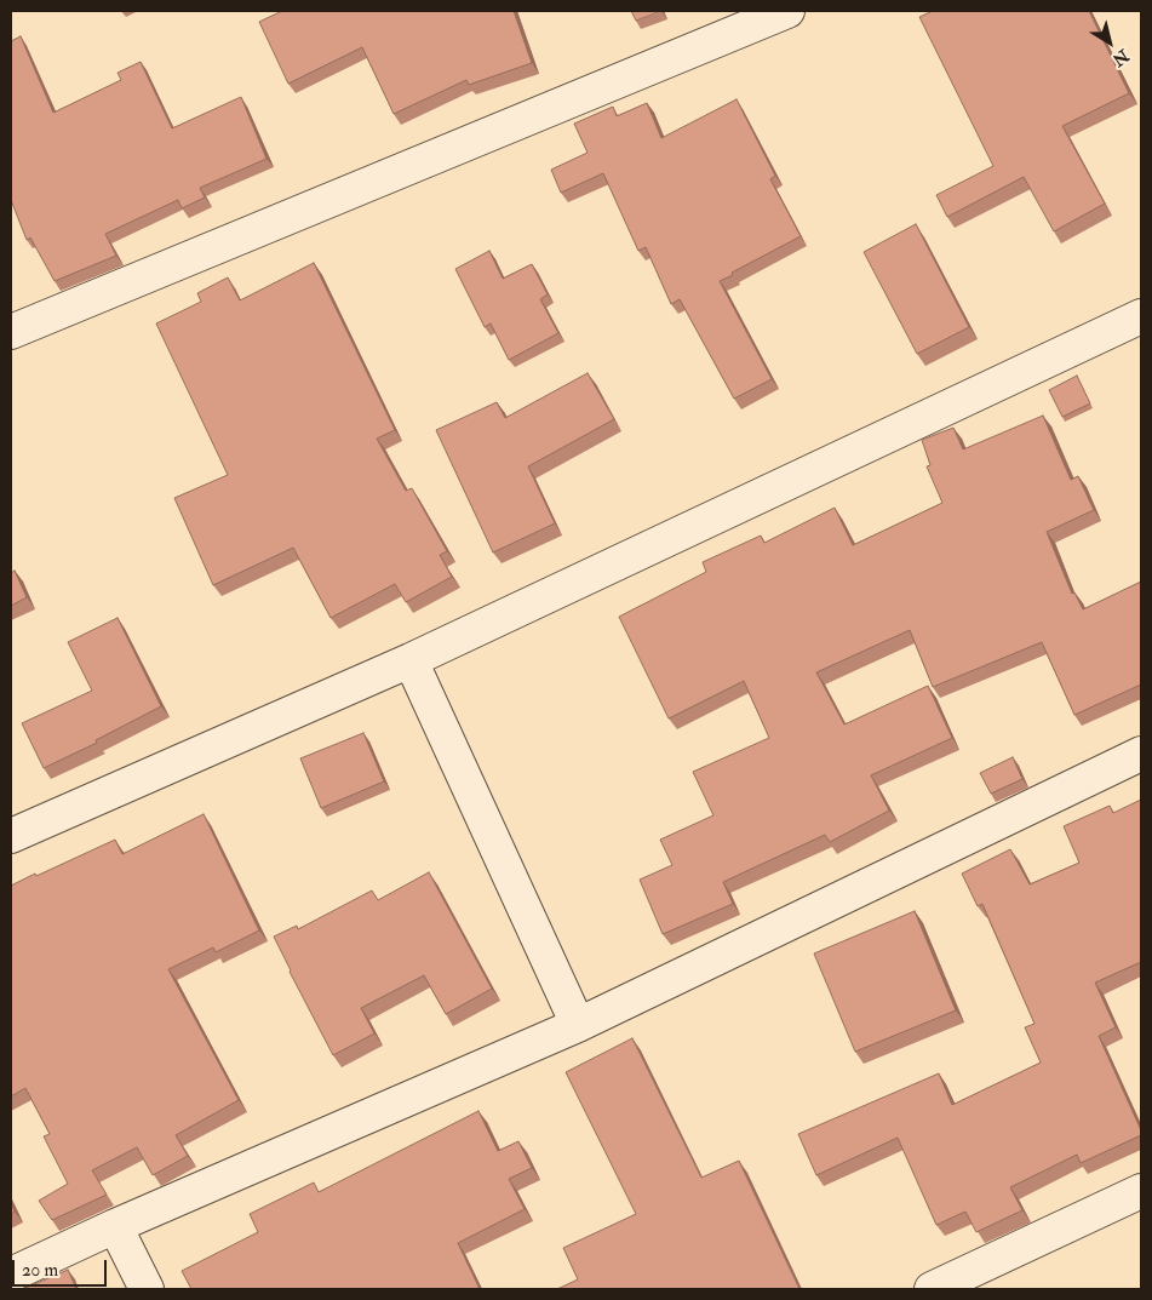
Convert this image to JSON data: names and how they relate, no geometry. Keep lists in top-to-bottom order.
{
  "scale_bar": "20 m",
  "north": "bottom right"
}
